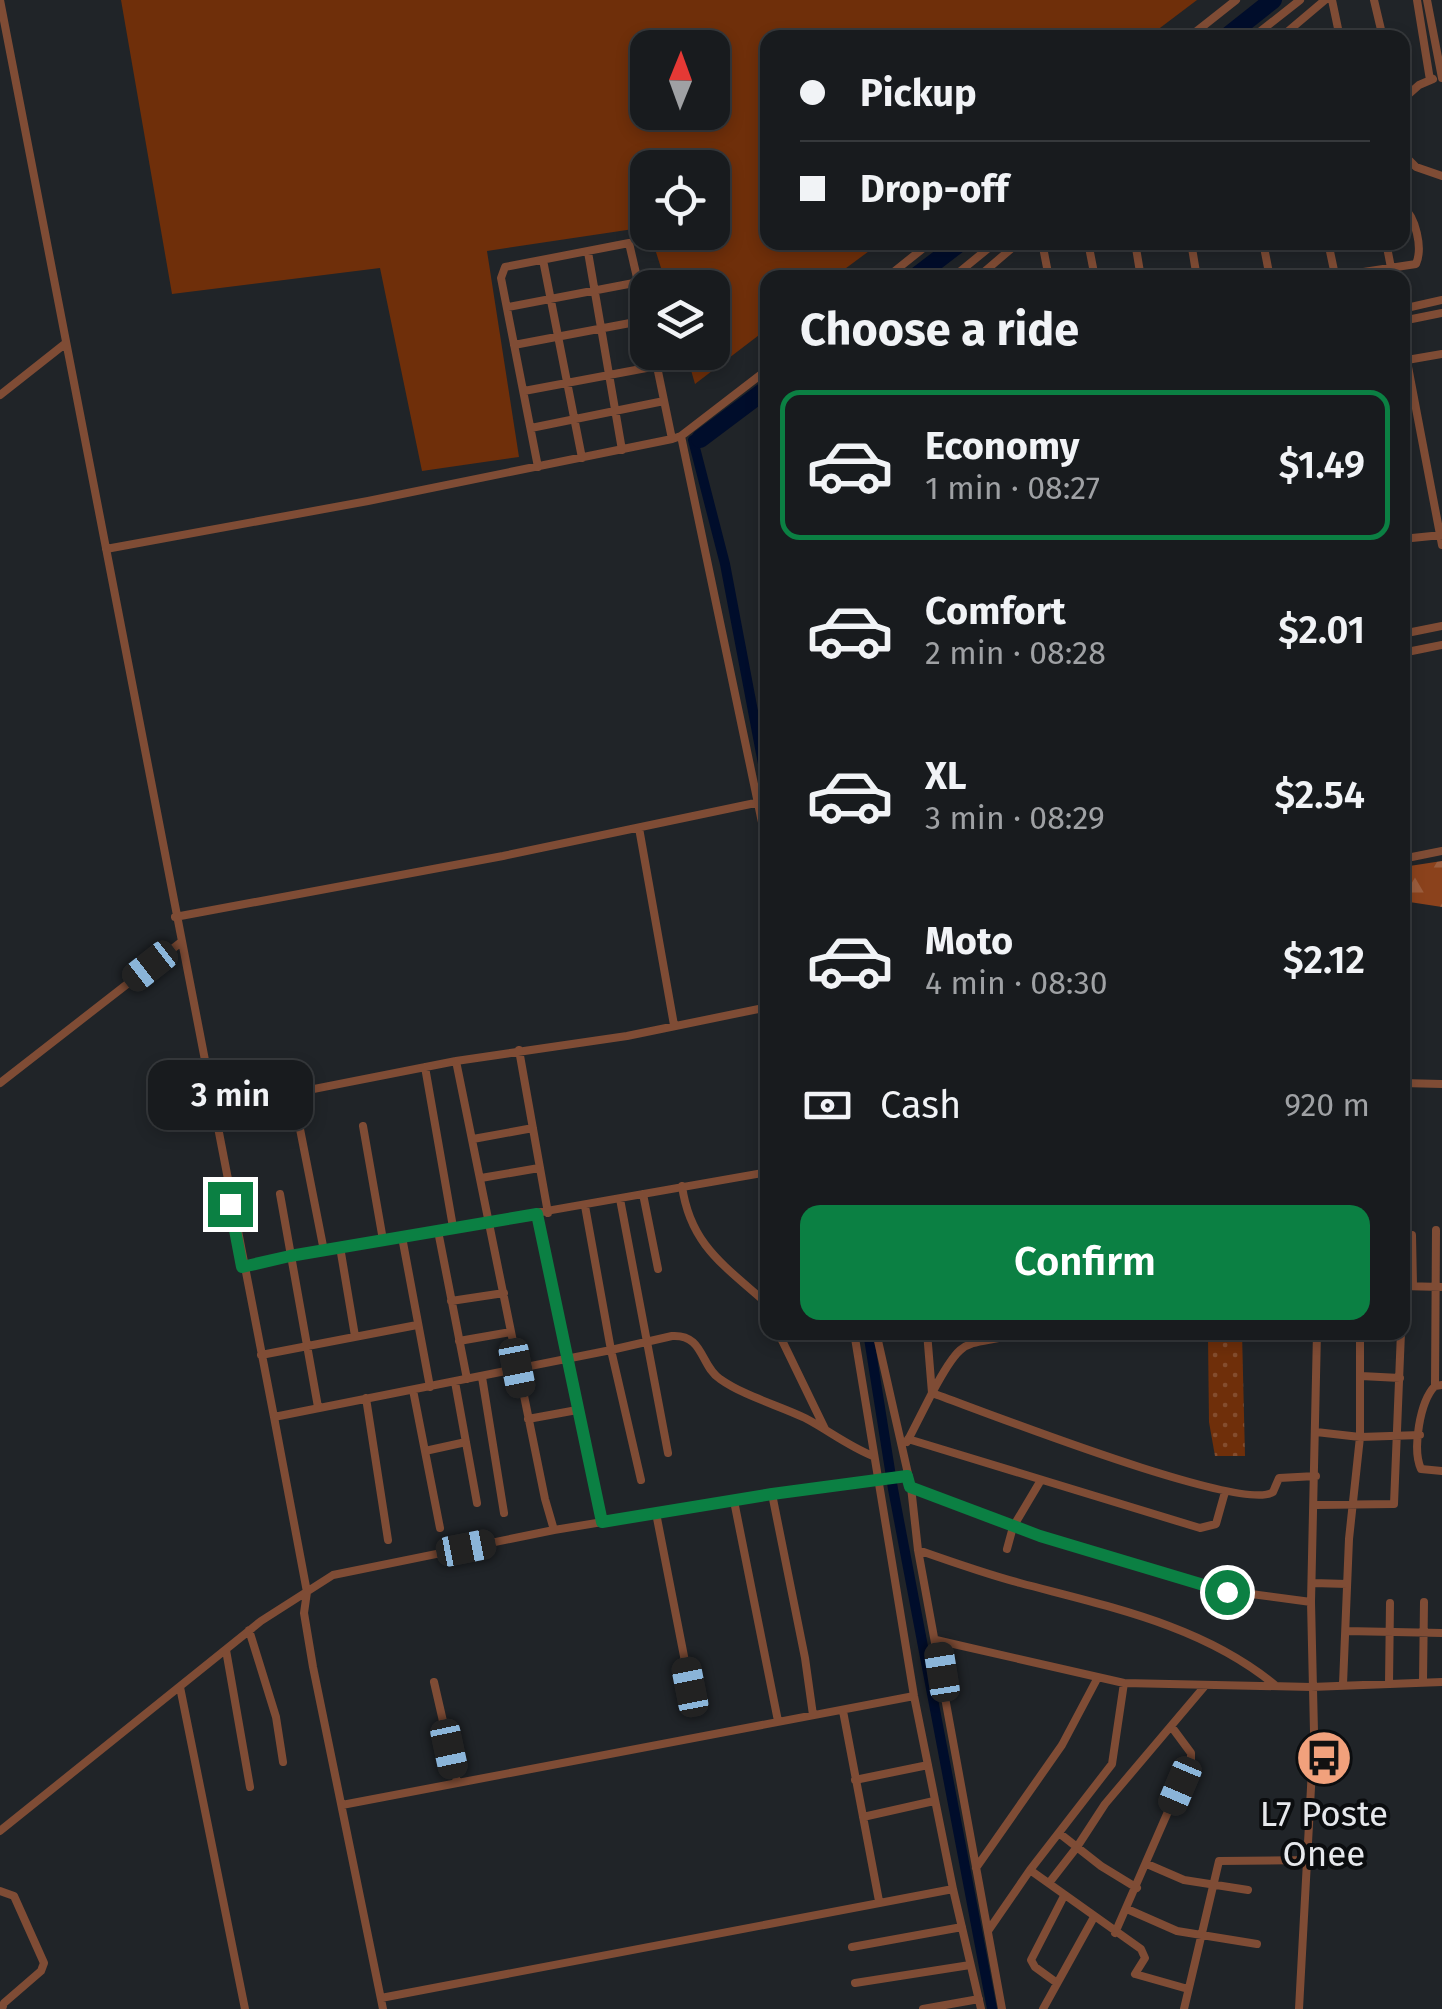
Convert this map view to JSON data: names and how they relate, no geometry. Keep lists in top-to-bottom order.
{
  "places": {
    "bus stop": ["L7 Poste Onee"]
  },
  "north": "top",
  "page": {
    "banner": ["Pickup", "Drop-off"],
    "heading": "Choose a ride",
    "list": [
      {
        "name": "Economy",
        "note": "1 min · 08:27",
        "value": "$1.49"
      },
      {
        "name": "Comfort",
        "note": "2 min · 08:28",
        "value": "$2.01"
      },
      {
        "name": "XL",
        "note": "3 min · 08:29",
        "value": "$2.54"
      },
      {
        "name": "Moto",
        "note": "4 min · 08:30",
        "value": "$2.12"
      }
    ],
    "pay": ["Cash", "920 m"],
    "bubble": "3 min",
    "buttons": "Confirm"
  }
}
